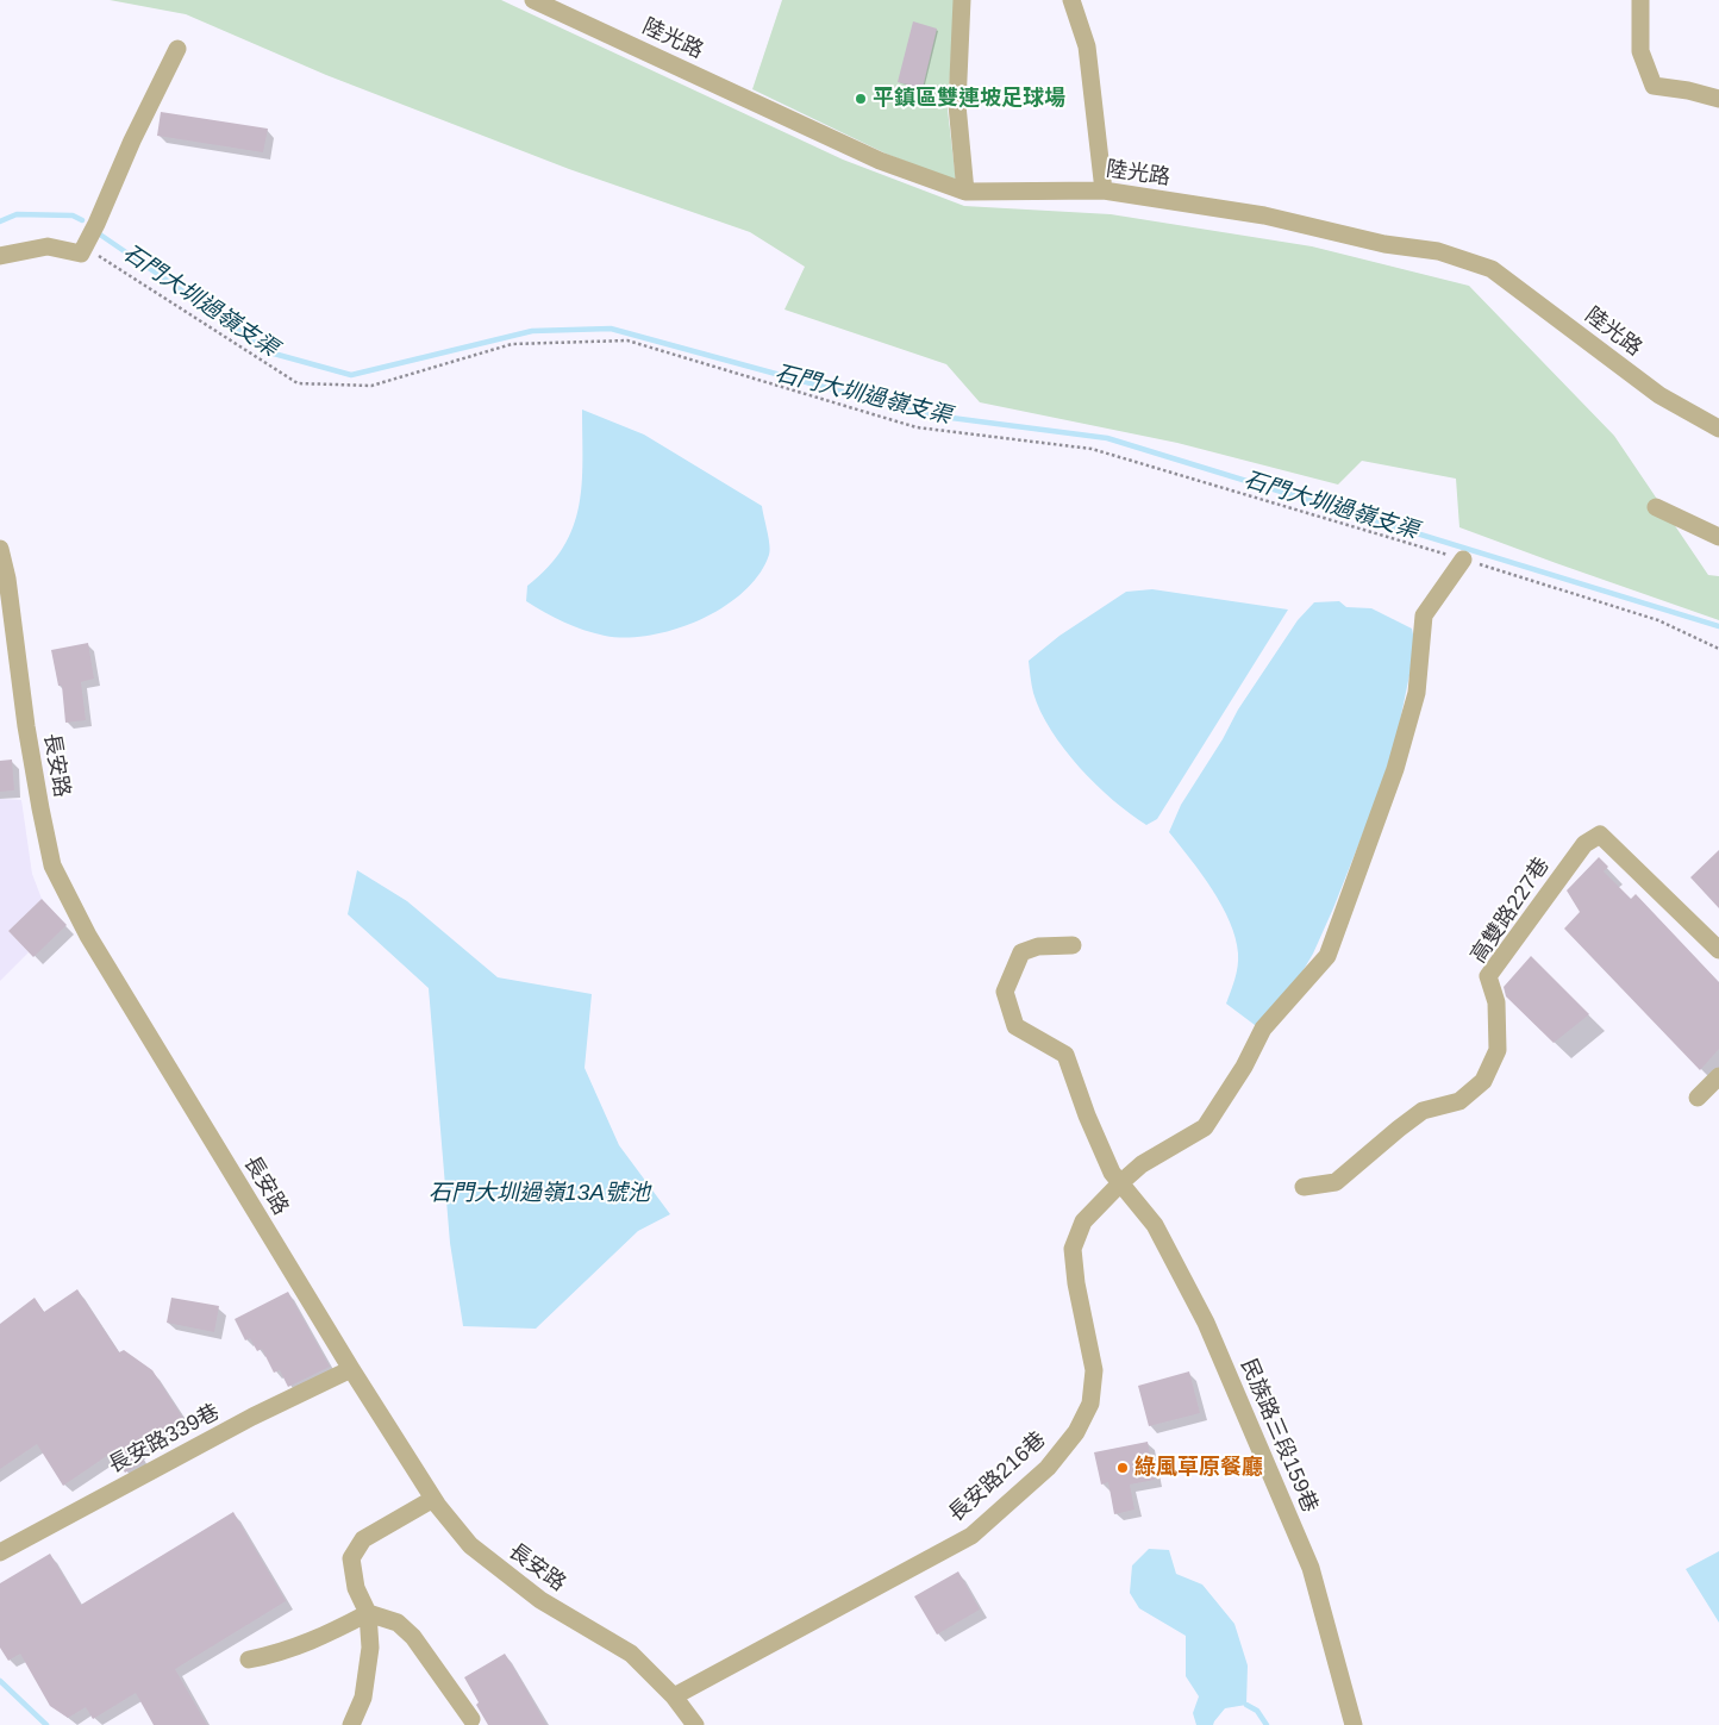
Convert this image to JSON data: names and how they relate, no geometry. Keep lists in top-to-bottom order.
{
  "streets": {
    "street": [
      "陸光路",
      "長安路",
      "高雙路227巷",
      "民族路三段159巷",
      "長安路339巷",
      "長安路216巷"
    ]
  },
  "crossings": [
    ["長安路", "長安路339巷"],
    ["長安路", "長安路216巷"],
    ["民族路三段159巷", "長安路216巷"]
  ],
  "water": ["石門大圳過嶺支渠", "石門大圳過嶺13A號池"],
  "places": ["平鎮區雙連坡足球場", "綠風草原餐廳"]
}
